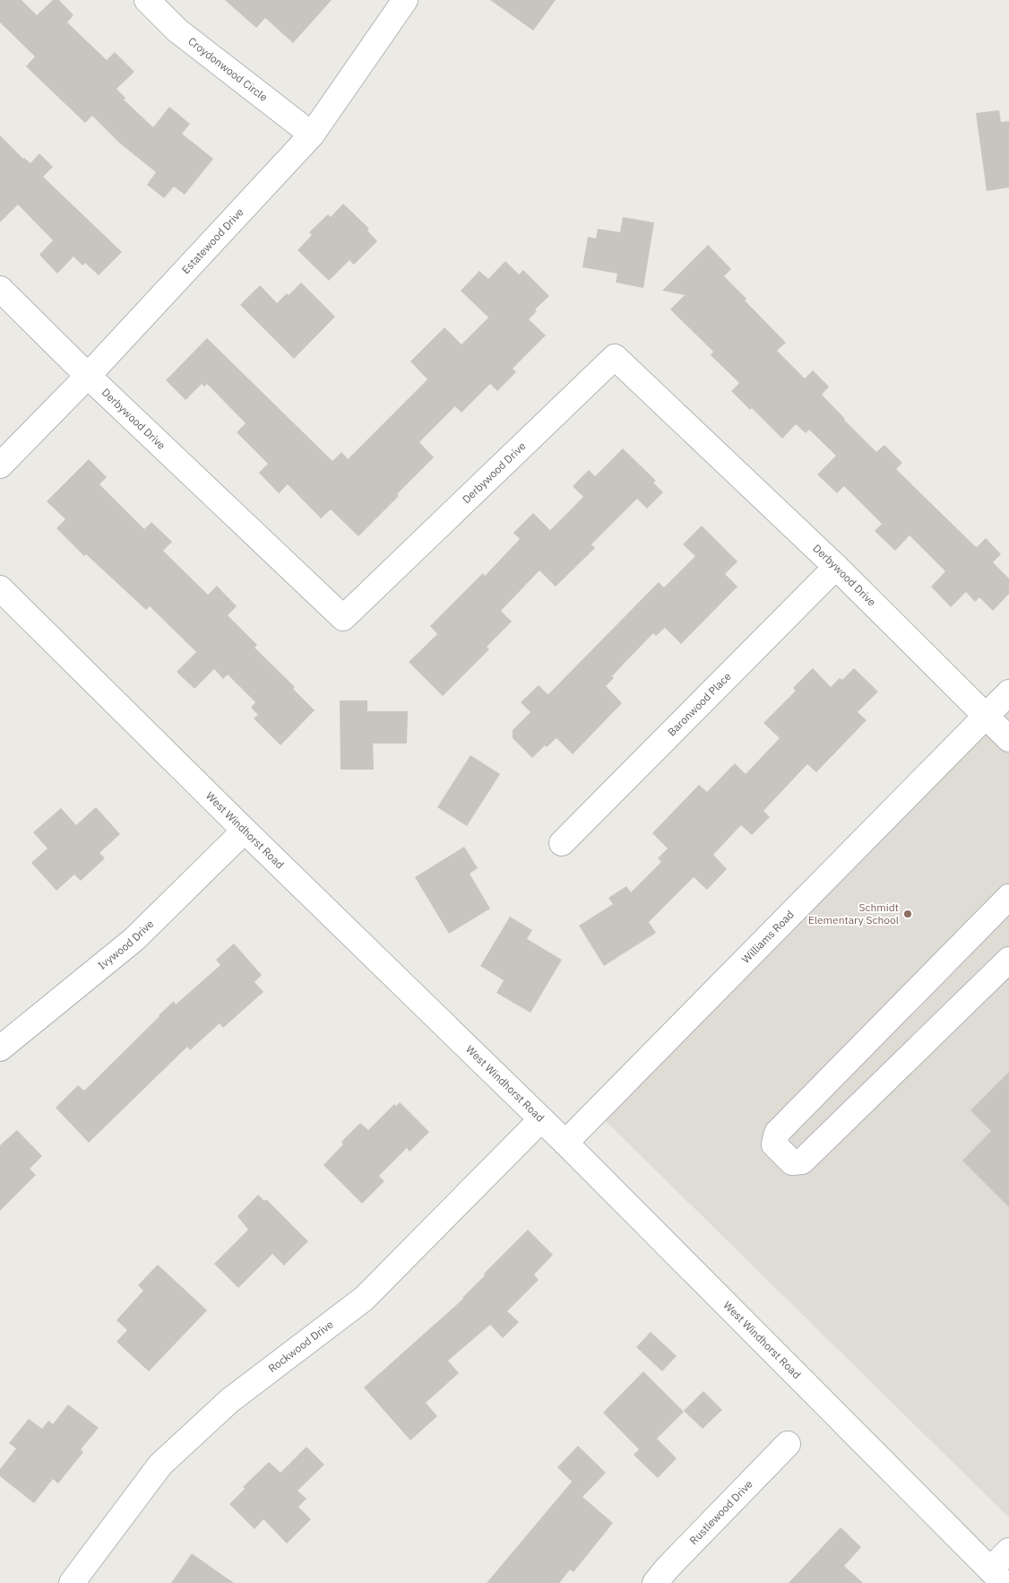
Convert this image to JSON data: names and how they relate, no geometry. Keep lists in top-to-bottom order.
{
  "streets": {
    "street": [
      "Croydonwood Circle",
      "Estatewood Drive",
      "Derbywood Drive",
      "Baronwood Place",
      "West Windhorst Road",
      "Williams Road",
      "Ivywood Drive",
      "Rockwood Drive",
      "Rustlewood Drive"
    ]
  },
  "crossings": [
    ["Croydonwood Circle", "Estatewood Drive"],
    ["Estatewood Drive", "Derbywood Drive"],
    ["Derbywood Drive", "Baronwood Place"],
    ["Derbywood Drive", "Williams Road"],
    ["West Windhorst Road", "Williams Road"],
    ["West Windhorst Road", "Ivywood Drive"],
    ["West Windhorst Road", "Rockwood Drive"]
  ],
  "places": ["Schmidt Elementary School"]
}
